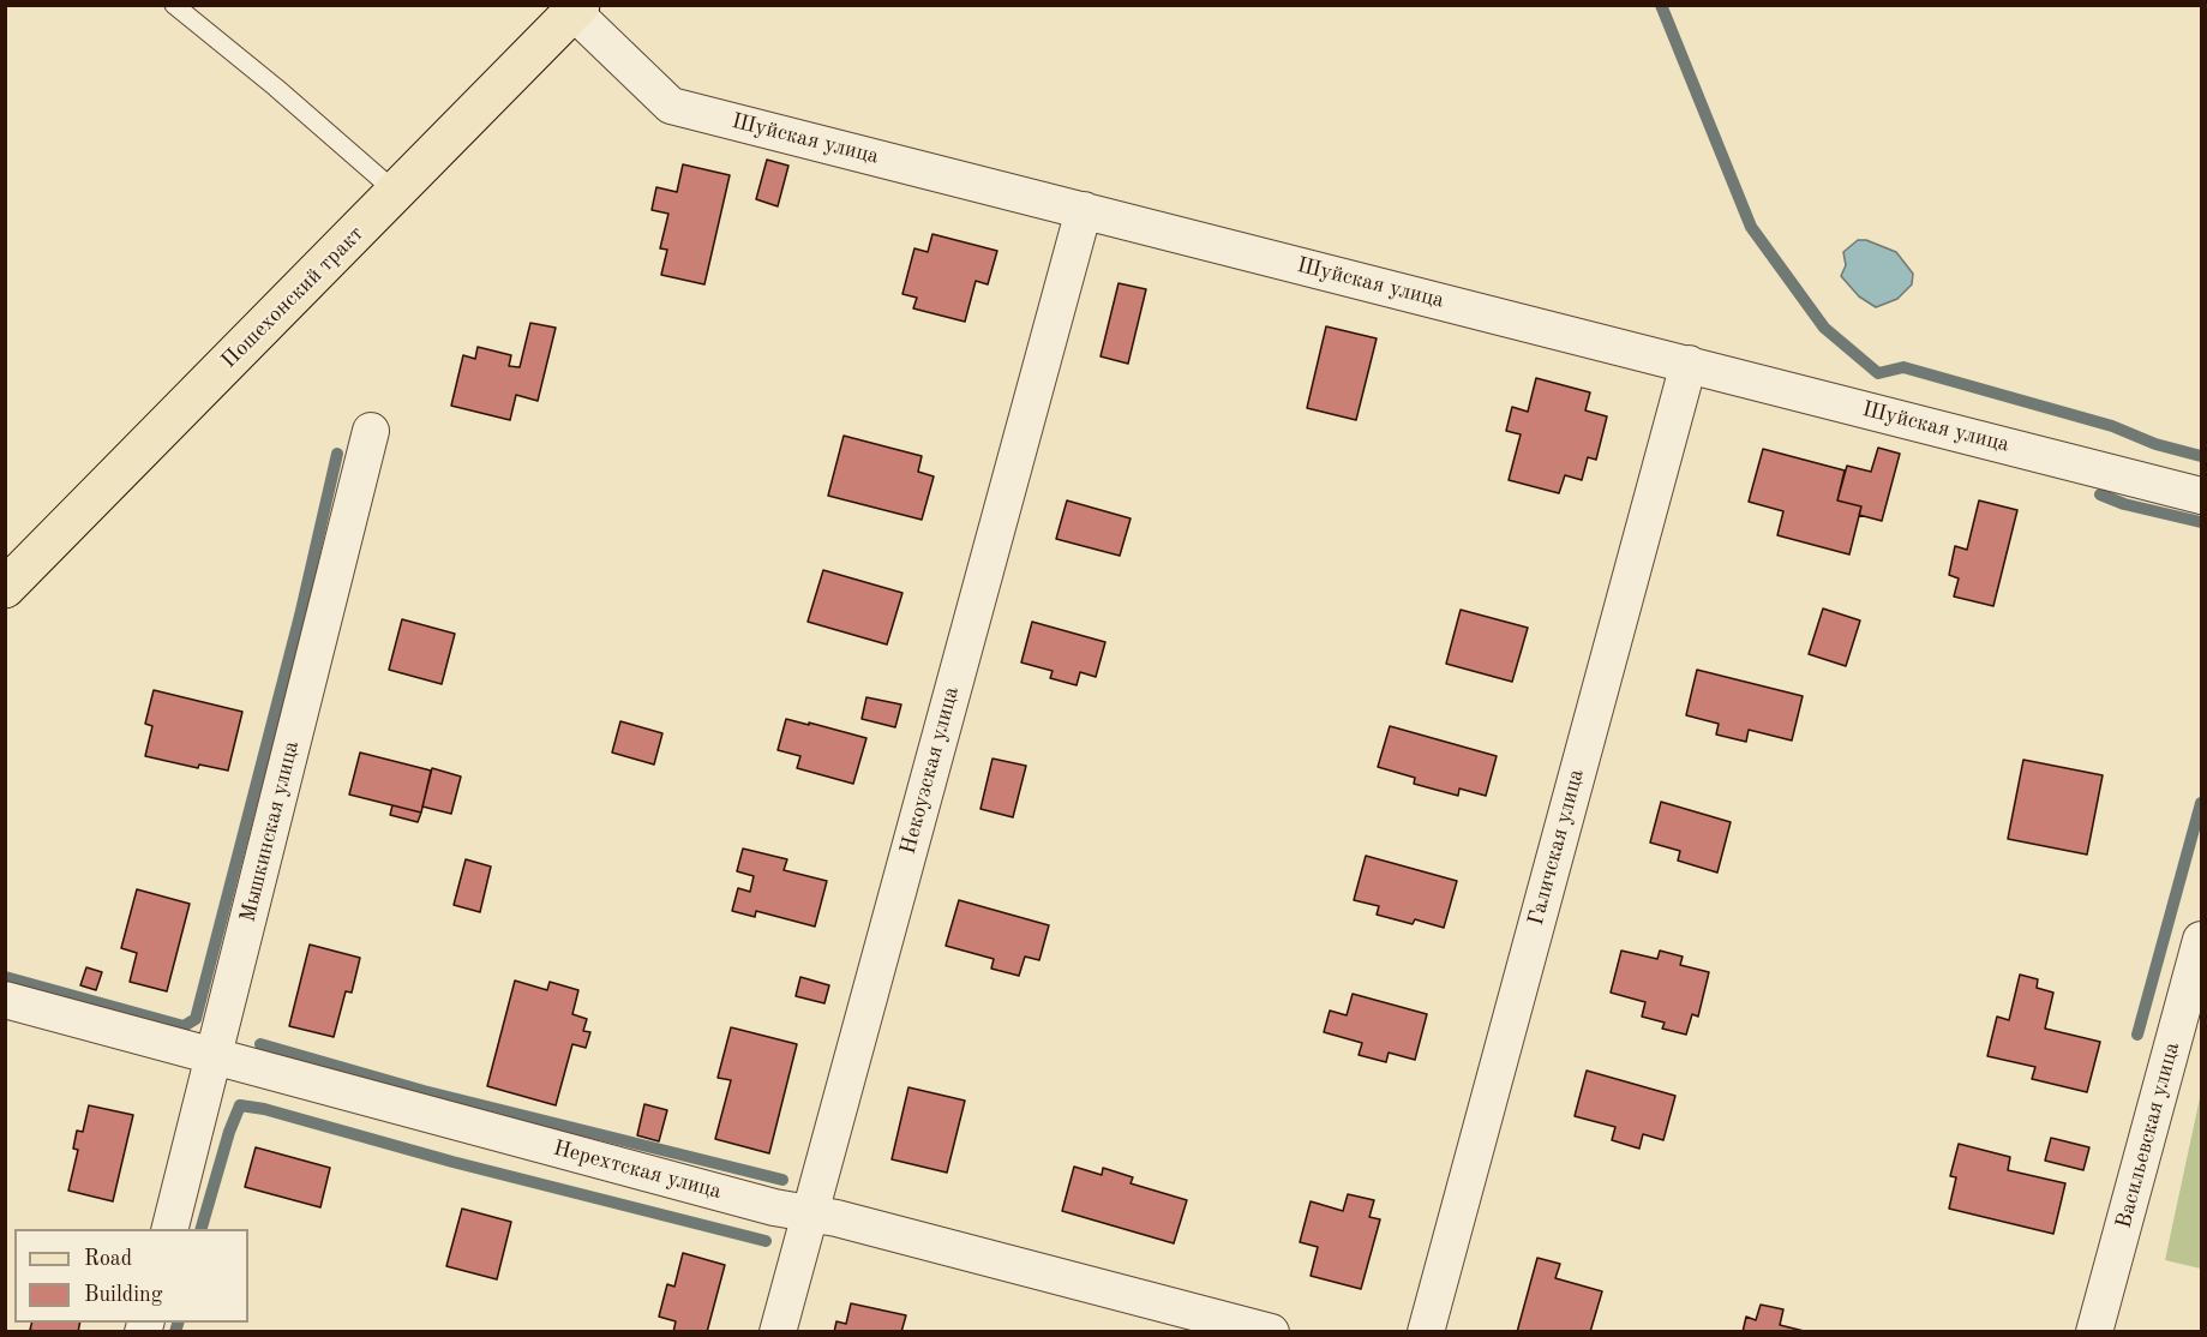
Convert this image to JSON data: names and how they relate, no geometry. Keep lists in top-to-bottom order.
{
  "streets": {
    "main road": ["Пошехонский тракт"],
    "street": [
      "Шуйская улица",
      "Некоузская улица",
      "Мышкинская улица",
      "Галичская улица",
      "Васильевская улица",
      "Нерехтская улица"
    ]
  },
  "crossings": [
    ["Шуйская улица", "Пошехонский тракт"],
    ["Шуйская улица", "Некоузская улица"],
    ["Шуйская улица", "Галичская улица"],
    ["Некоузская улица", "Нерехтская улица"],
    ["Мышкинская улица", "Нерехтская улица"]
  ],
  "legend": ["Road", "Building"]
}
